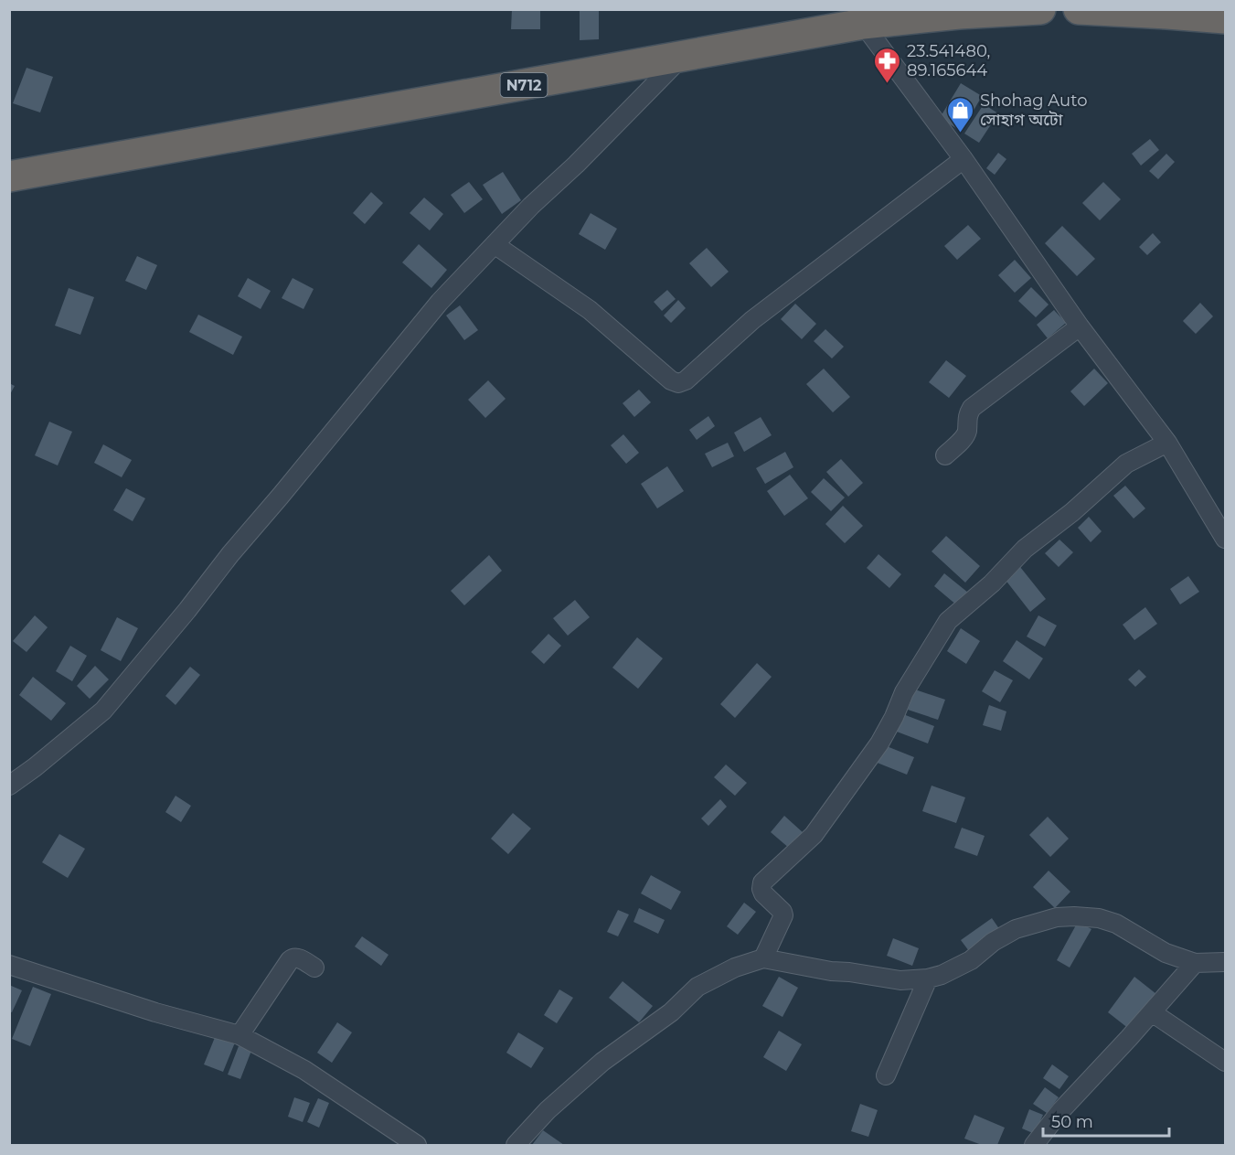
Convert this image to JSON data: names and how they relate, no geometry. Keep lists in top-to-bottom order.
{
  "streets": {
    "highway": ["N712"]
  },
  "places": {
    "pharmacy": ["23.541480, 89.165644"],
    "shop": ["Shohag Auto সোহাগ অটো"]
  },
  "scale_bar": "50 m"
}
